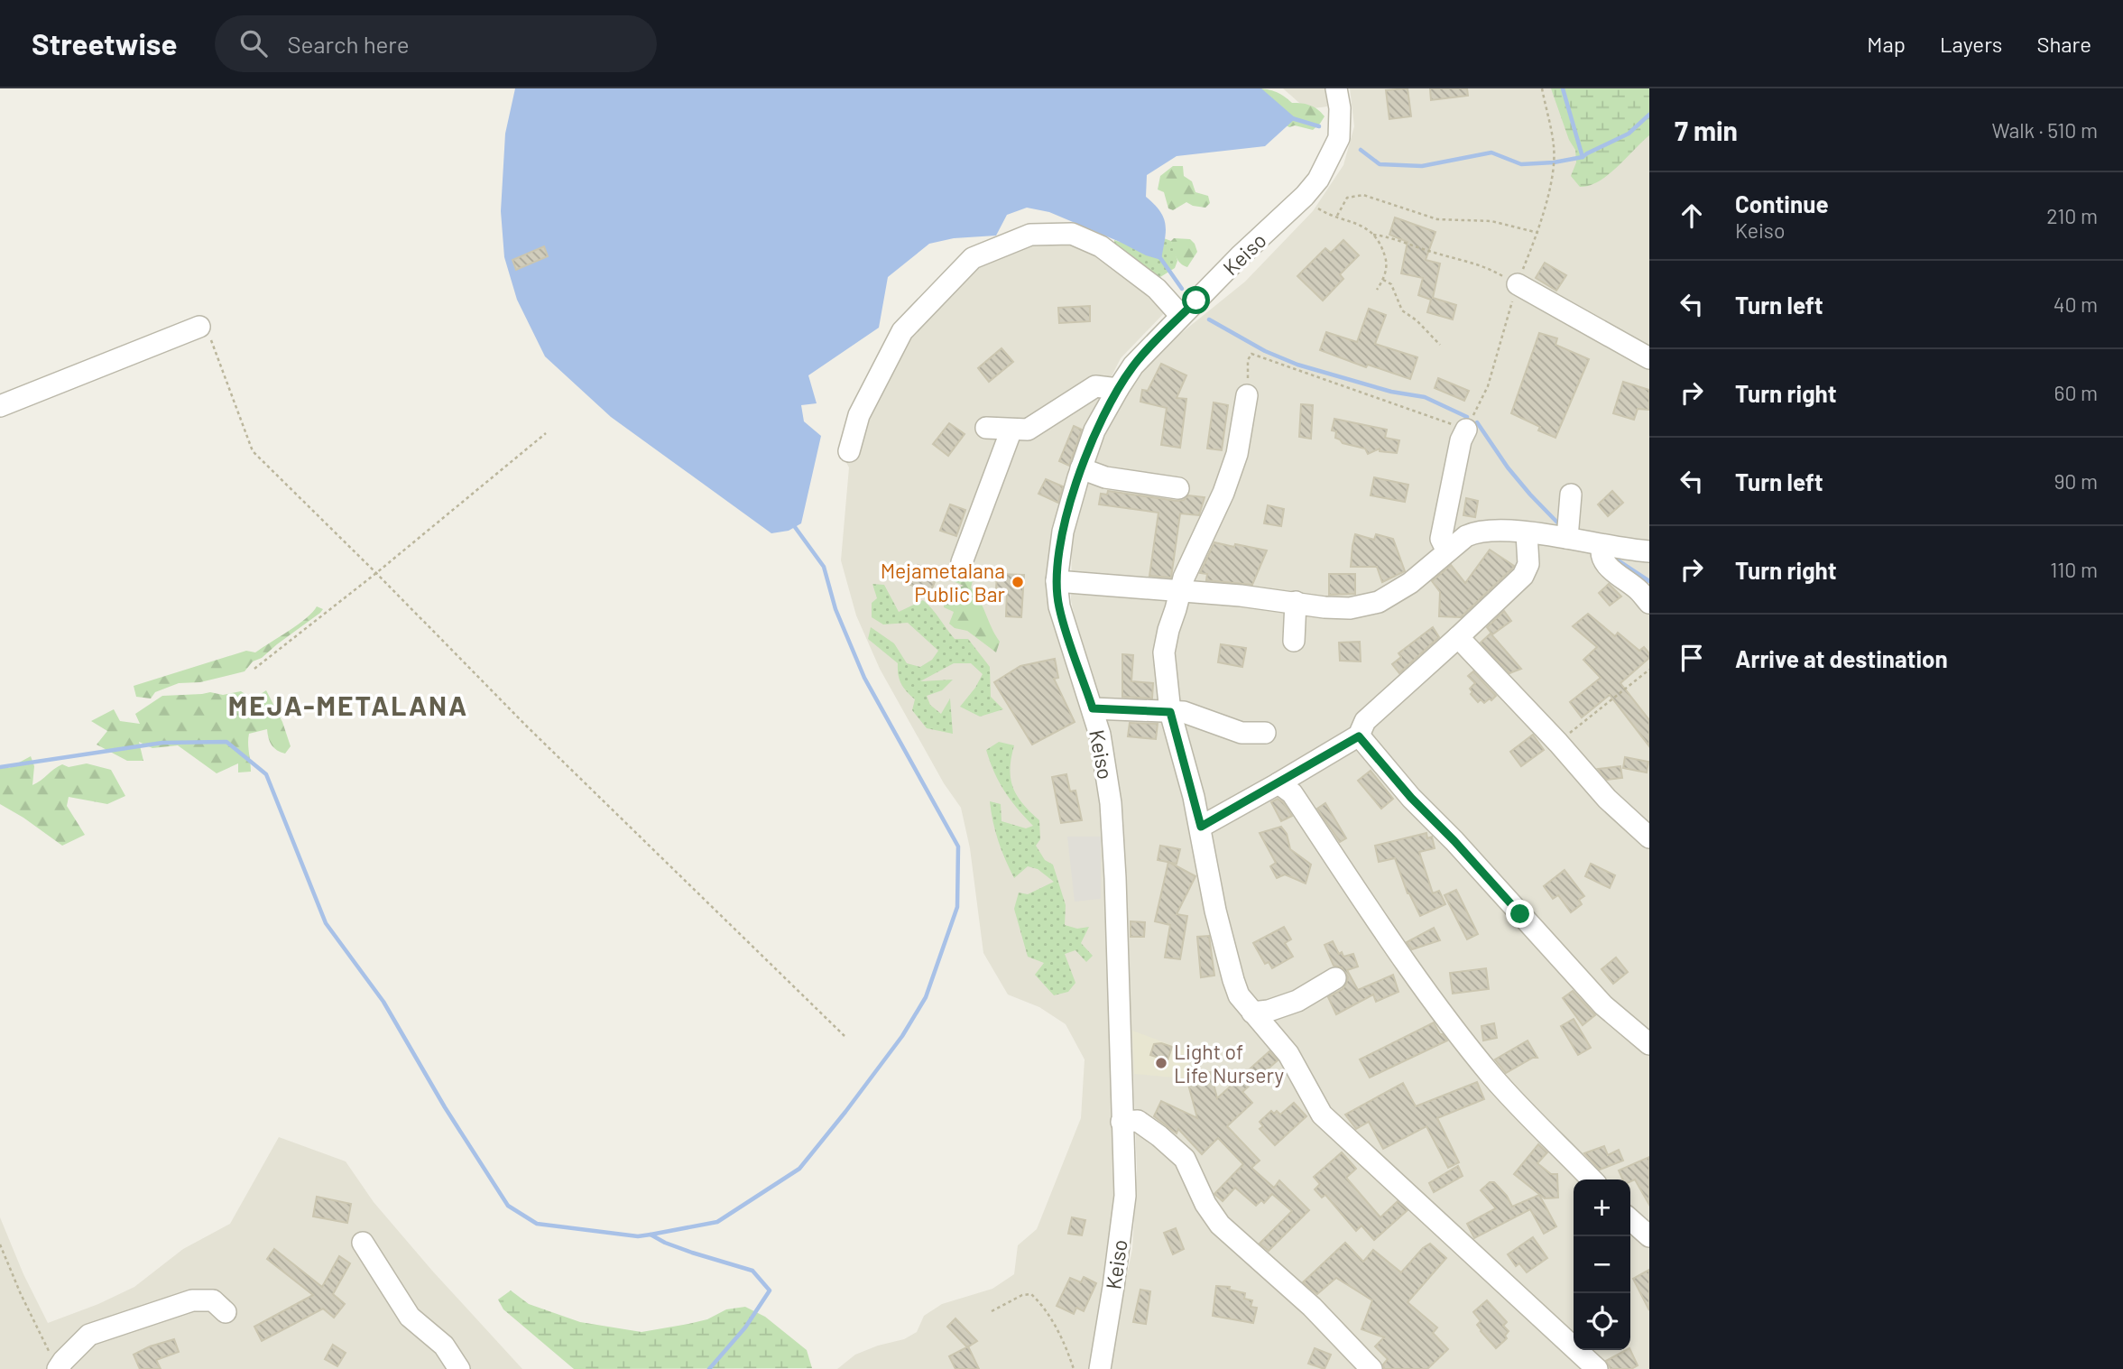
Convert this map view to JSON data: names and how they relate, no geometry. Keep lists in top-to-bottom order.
{
  "streets": {
    "street": ["Keiso"]
  },
  "districts": ["MEJA-METALANA"],
  "places": ["Mejametalana Public Bar", "Light of Life Nursery"],
  "page": {
    "header": "Streetwise",
    "search": "Search here",
    "nav": ["Map", "Layers", "Share"],
    "heading": ["7 min", "Walk · 510 m"],
    "list": [
      ["Continue", "Keiso", "210 m"],
      ["Turn left", "40 m"],
      ["Turn right", "60 m"],
      ["Turn left", "90 m"],
      ["Turn right", "110 m"],
      "Arrive at destination"
    ],
    "map_buttons": ["+", "−"]
  }
}
